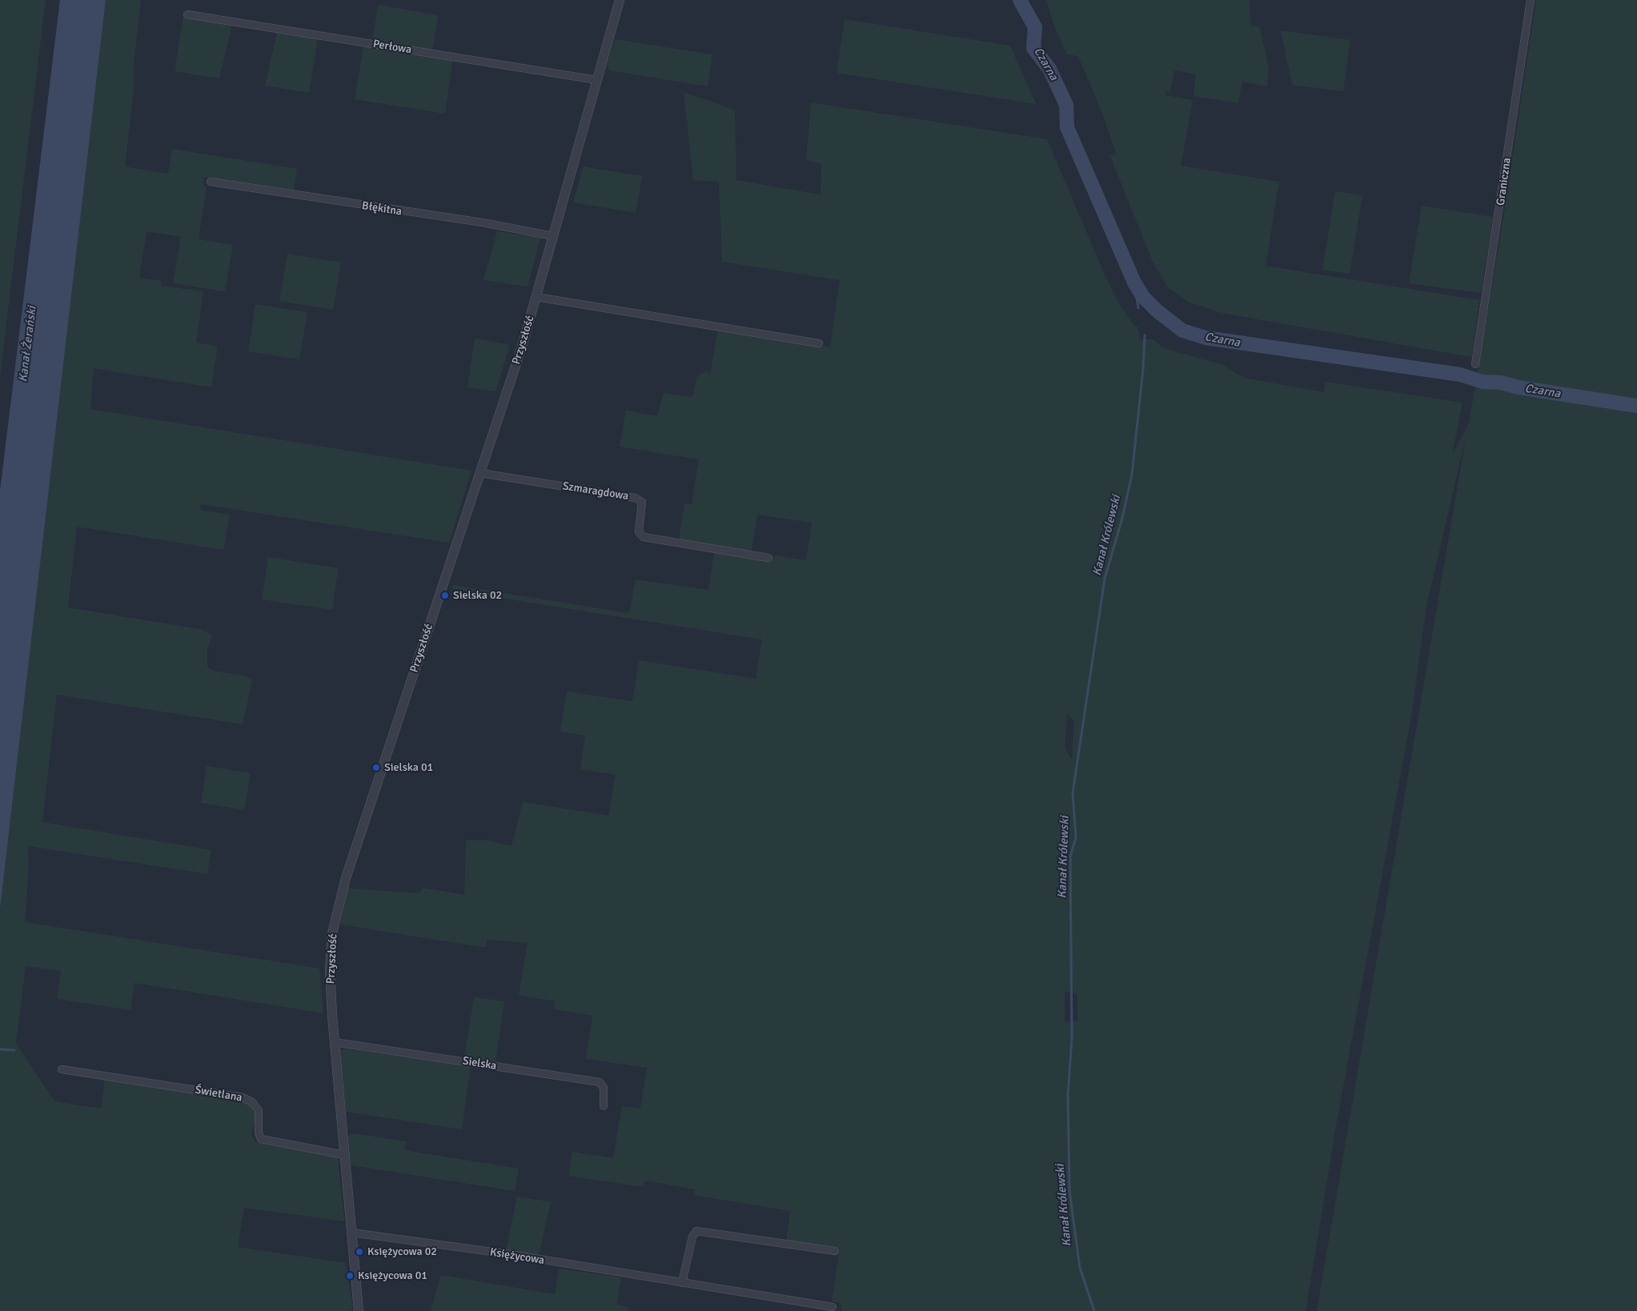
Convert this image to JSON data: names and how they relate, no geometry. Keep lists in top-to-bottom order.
{
  "streets": {
    "street": [
      "Perłowa",
      "Graniczna",
      "Błękitna",
      "Przyszłość",
      "Szmaragdowa",
      "Sielska",
      "Świetlana",
      "Księżycowa"
    ]
  },
  "crossings": [
    ["Perłowa", "Przyszłość"],
    ["Błękitna", "Przyszłość"],
    ["Przyszłość", "Szmaragdowa"],
    ["Przyszłość", "Sielska"],
    ["Przyszłość", "Świetlana"],
    ["Przyszłość", "Księżycowa"]
  ],
  "water": ["Czarna", "Kanał Żerański", "Kanał Królewski"],
  "places": [
    "Sielska 02",
    "Sielska 01",
    "Księżycowa 02",
    "Księżycowa 01"
  ]
}
